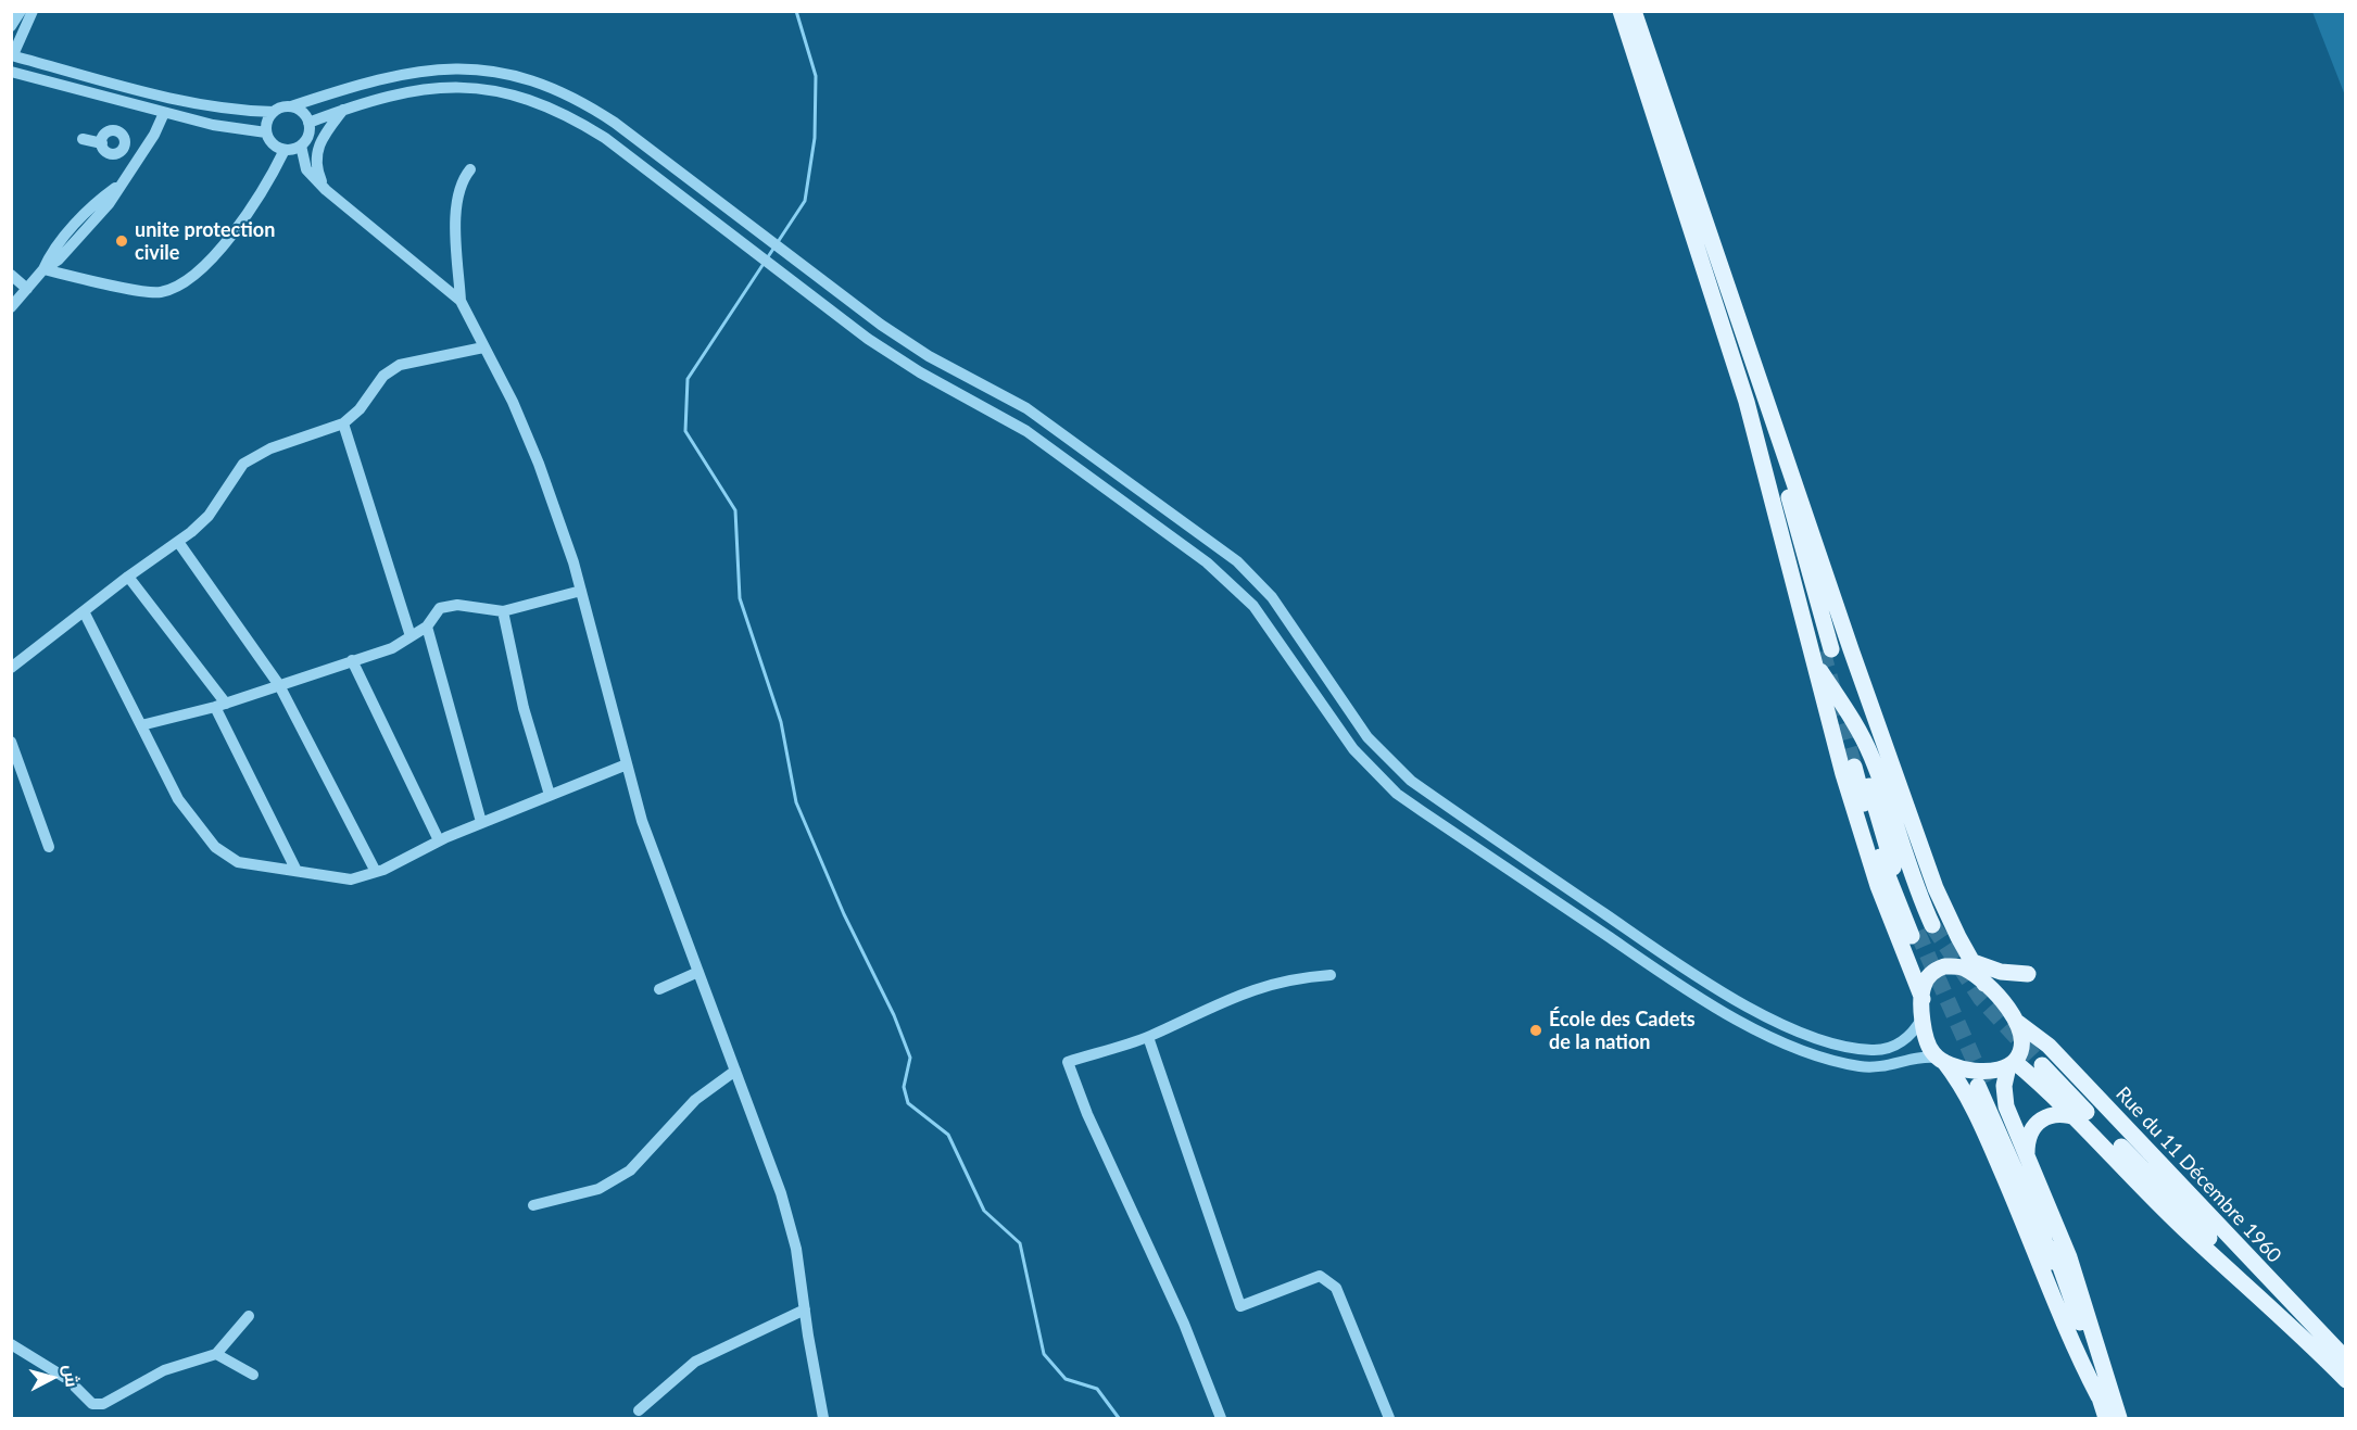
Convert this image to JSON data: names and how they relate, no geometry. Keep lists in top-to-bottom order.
{
  "streets": {
    "main road": ["Rue du 11 Décembre 1960"]
  },
  "places": ["unite protection civile", "École des Cadets de la nation"],
  "north": "right"
}
